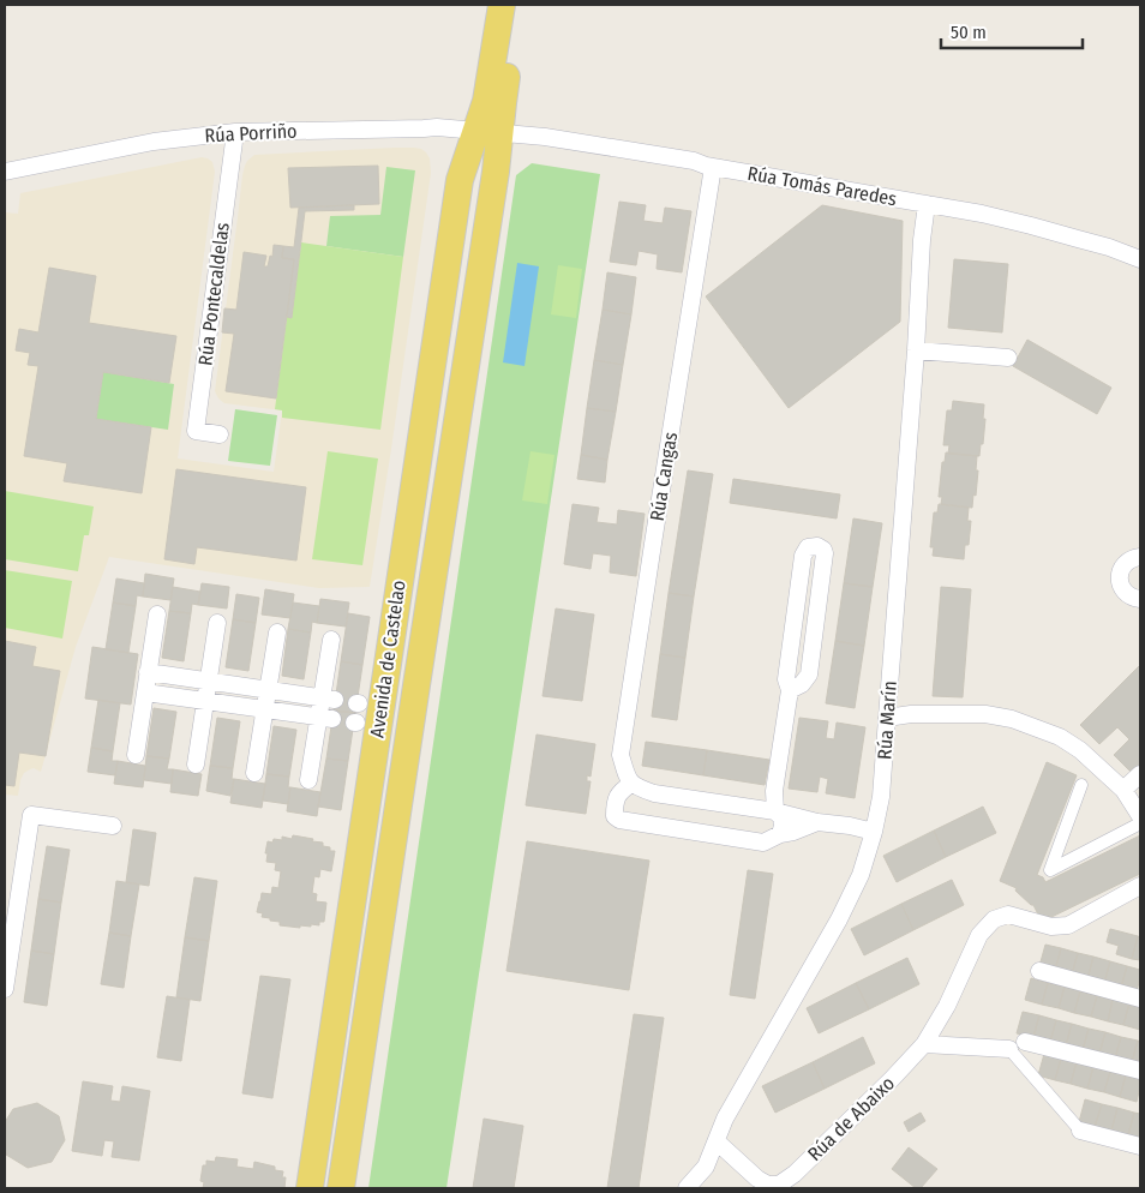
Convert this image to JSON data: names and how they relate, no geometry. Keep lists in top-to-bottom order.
{
  "streets": {
    "main road": ["Avenida de Castelao"],
    "street": [
      "Rúa Porriño",
      "Rúa Tomás Paredes",
      "Rúa Pontecaldelas",
      "Rúa Cangas",
      "Rúa Marín",
      "Rúa de Abaixo"
    ]
  },
  "crossings": [
    ["Rúa Porriño", "Rúa Tomás Paredes"],
    ["Rúa Porriño", "Rúa Pontecaldelas"],
    ["Rúa Porriño", "Avenida de Castelao"],
    ["Rúa Tomás Paredes", "Rúa Cangas"],
    ["Rúa Tomás Paredes", "Avenida de Castelao"],
    ["Rúa Tomás Paredes", "Rúa Marín"],
    ["Rúa Marín", "Rúa de Abaixo"]
  ],
  "scale_bar": "50 m"
}
